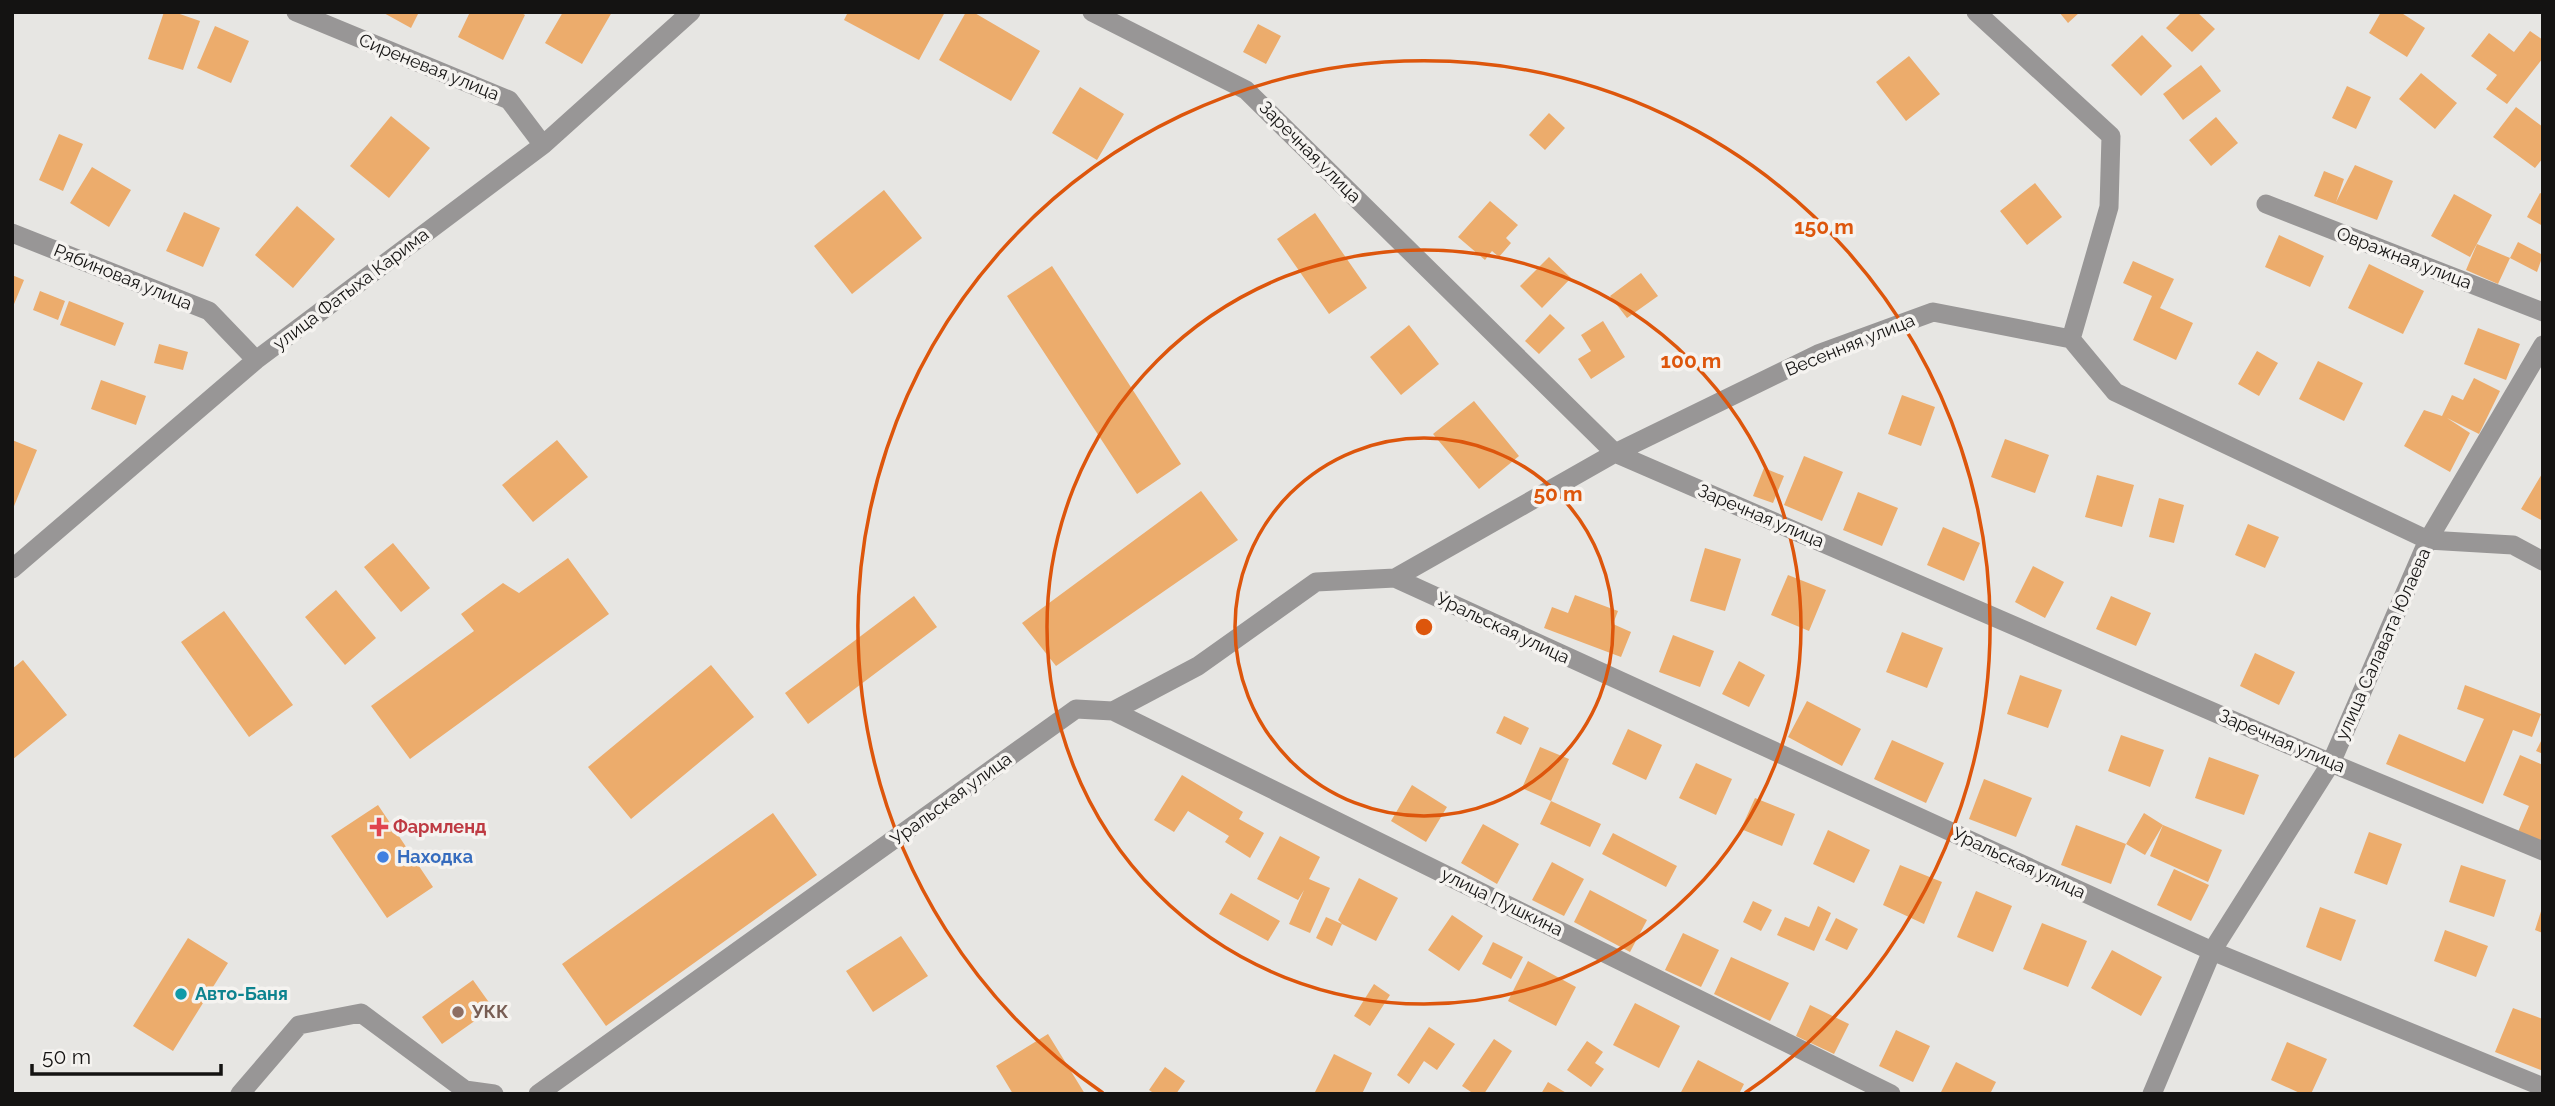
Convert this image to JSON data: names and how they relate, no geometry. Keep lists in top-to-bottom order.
{
  "streets": {
    "street": [
      "Сиреневая улица",
      "Заречная улица",
      "Овражная улица",
      "Рябиновая улица",
      "улица Фатыха Карима",
      "Весенняя улица",
      "Уральская улица",
      "улица Салавата Юлаева",
      "улица Пушкина"
    ]
  },
  "crossings": [
    ["Сиреневая улица", "улица Фатыха Карима"],
    ["Заречная улица", "Весенняя улица"],
    ["Заречная улица", "улица Салавата Юлаева"],
    ["Рябиновая улица", "улица Фатыха Карима"],
    ["Весенняя улица", "Уральская улица"],
    ["Уральская улица", "улица Салавата Юлаева"],
    ["Уральская улица", "улица Пушкина"]
  ],
  "places": {
    "health": ["Фармленд"],
    "other": ["Находка", "Авто-Баня", "УКК"]
  },
  "scale_bar": "50 m",
  "rings": ["150 m", "100 m", "50 m"]
}
